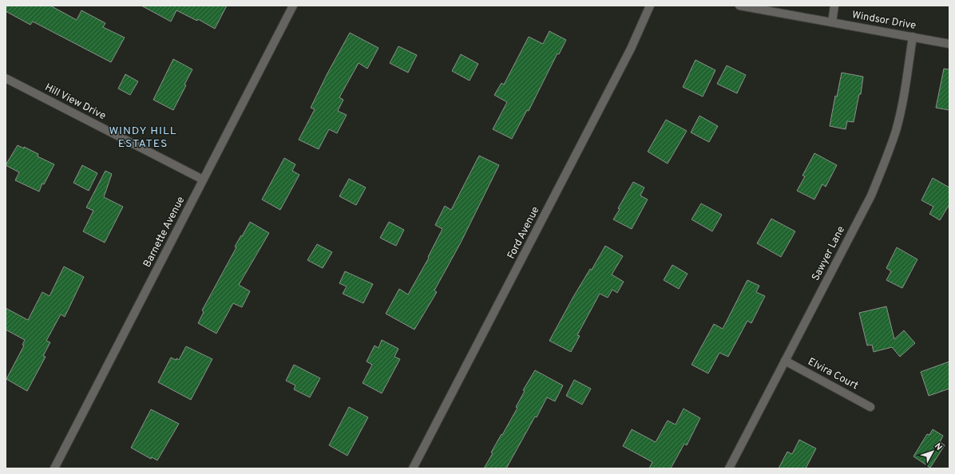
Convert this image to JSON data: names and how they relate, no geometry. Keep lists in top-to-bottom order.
{
  "streets": {
    "street": [
      "Windsor Drive",
      "Hill View Drive",
      "Barnette Avenue",
      "Ford Avenue",
      "Sawyer Lane",
      "Elvira Court"
    ]
  },
  "crossings": [
    ["Windsor Drive", "Sawyer Lane"],
    ["Hill View Drive", "Barnette Avenue"],
    ["Sawyer Lane", "Elvira Court"]
  ],
  "districts": ["WINDY HILL ESTATES"],
  "north": "top right"
}
